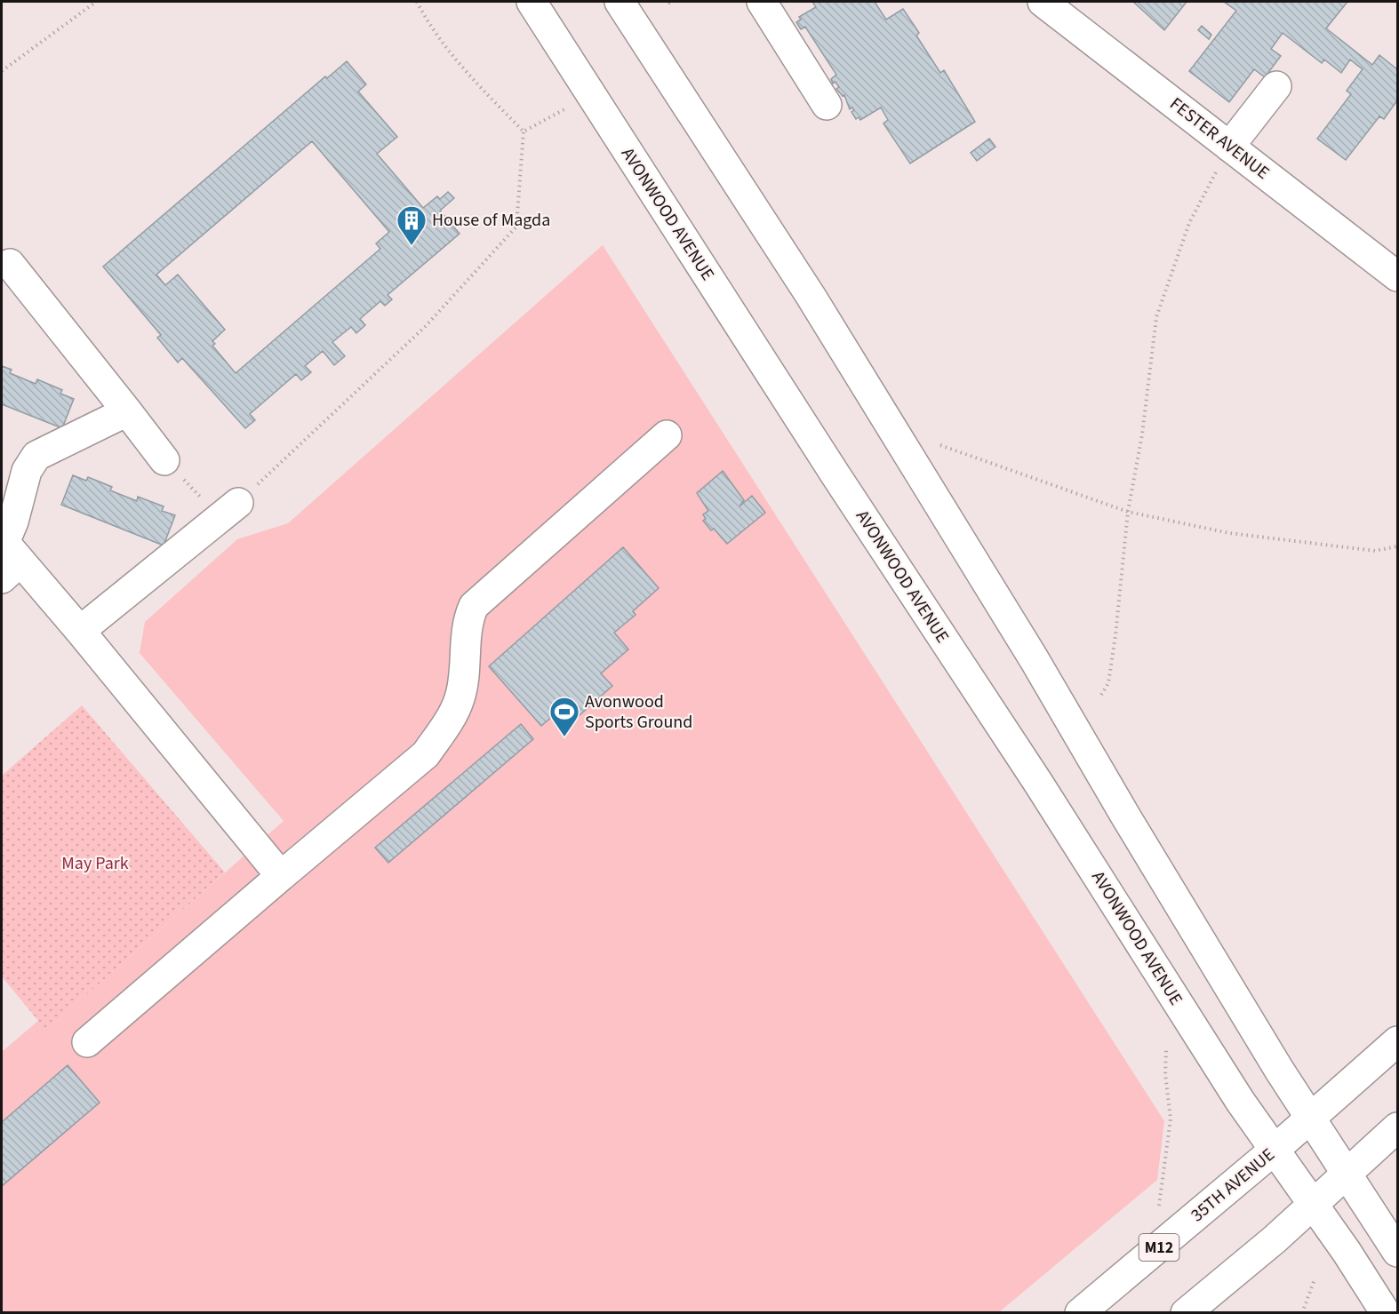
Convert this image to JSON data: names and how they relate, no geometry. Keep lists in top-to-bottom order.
{
  "streets": {
    "main road": [
      "FESTER AVENUE",
      "AVONWOOD AVENUE",
      "35TH AVENUE",
      "M12"
    ]
  },
  "crossings": [
    ["AVONWOOD AVENUE", "35TH AVENUE"],
    ["35TH AVENUE", "M12"]
  ],
  "parks": ["May Park"],
  "places": {
    "building": ["House of Magda"],
    "sports": ["Avonwood Sports Ground"]
  }
}
